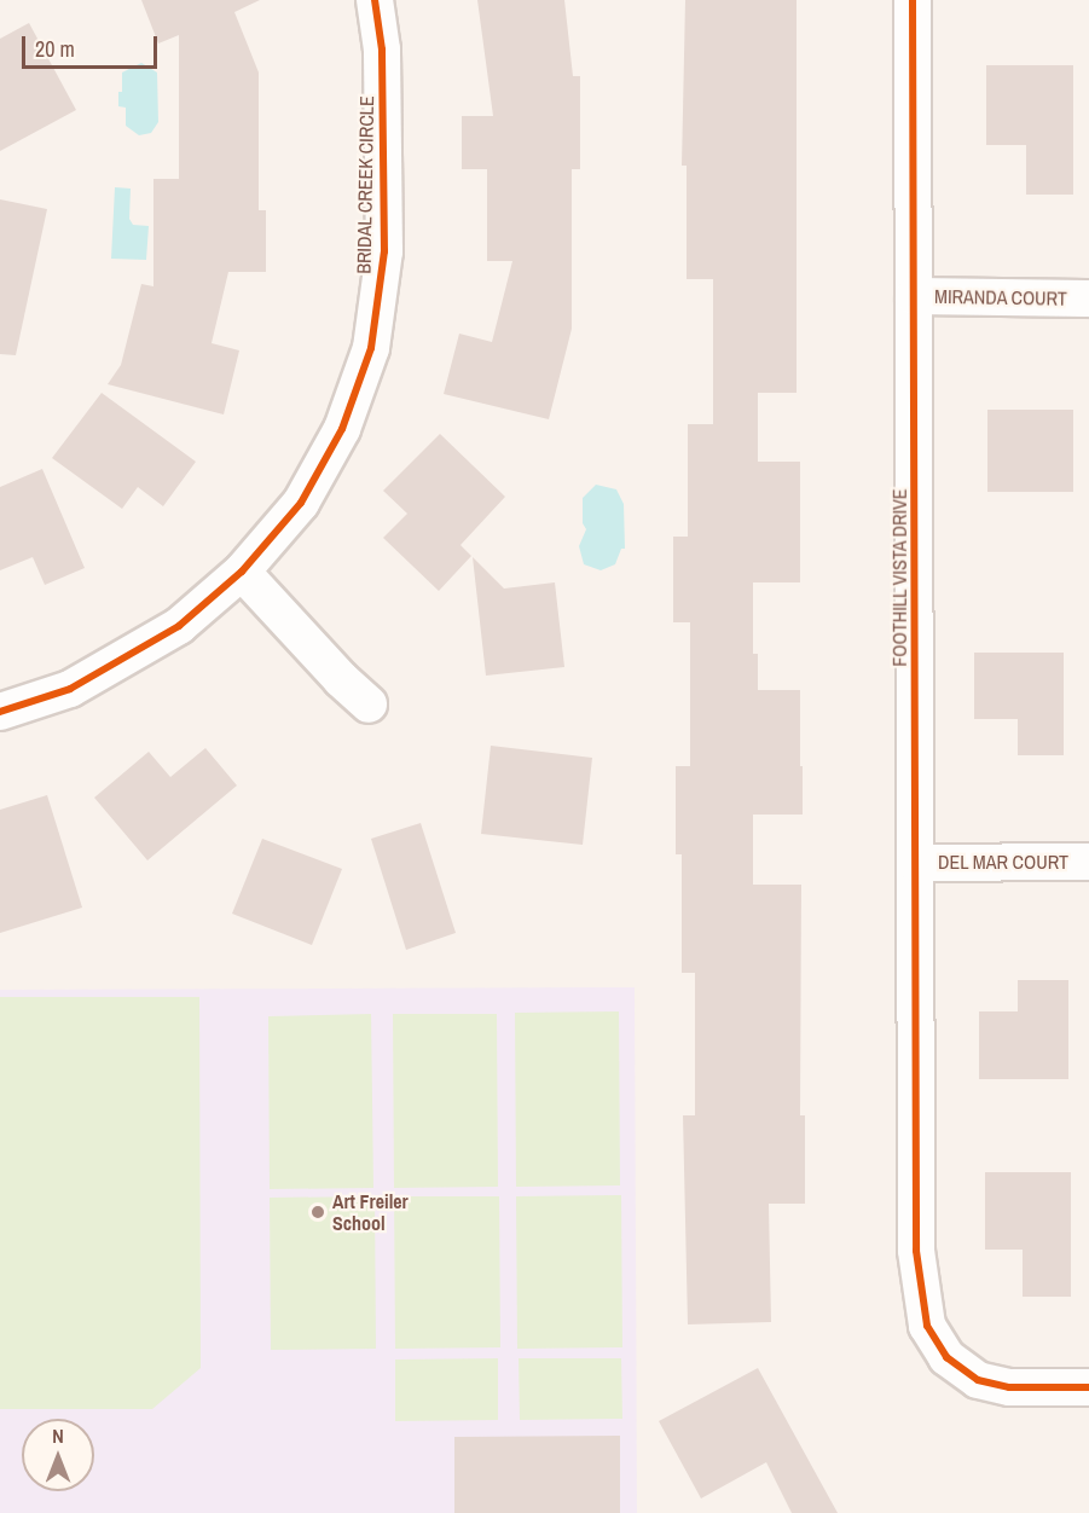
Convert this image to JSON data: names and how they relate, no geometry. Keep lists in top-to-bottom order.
{
  "streets": {
    "street": [
      "BRIDAL CREEK CIRCLE",
      "MIRANDA COURT",
      "FOOTHILL VISTA DRIVE",
      "DEL MAR COURT"
    ]
  },
  "crossings": [
    ["MIRANDA COURT", "FOOTHILL VISTA DRIVE"],
    ["FOOTHILL VISTA DRIVE", "DEL MAR COURT"]
  ],
  "places": ["Art Freiler School"],
  "scale_bar": "20 m",
  "north": "top"
}
